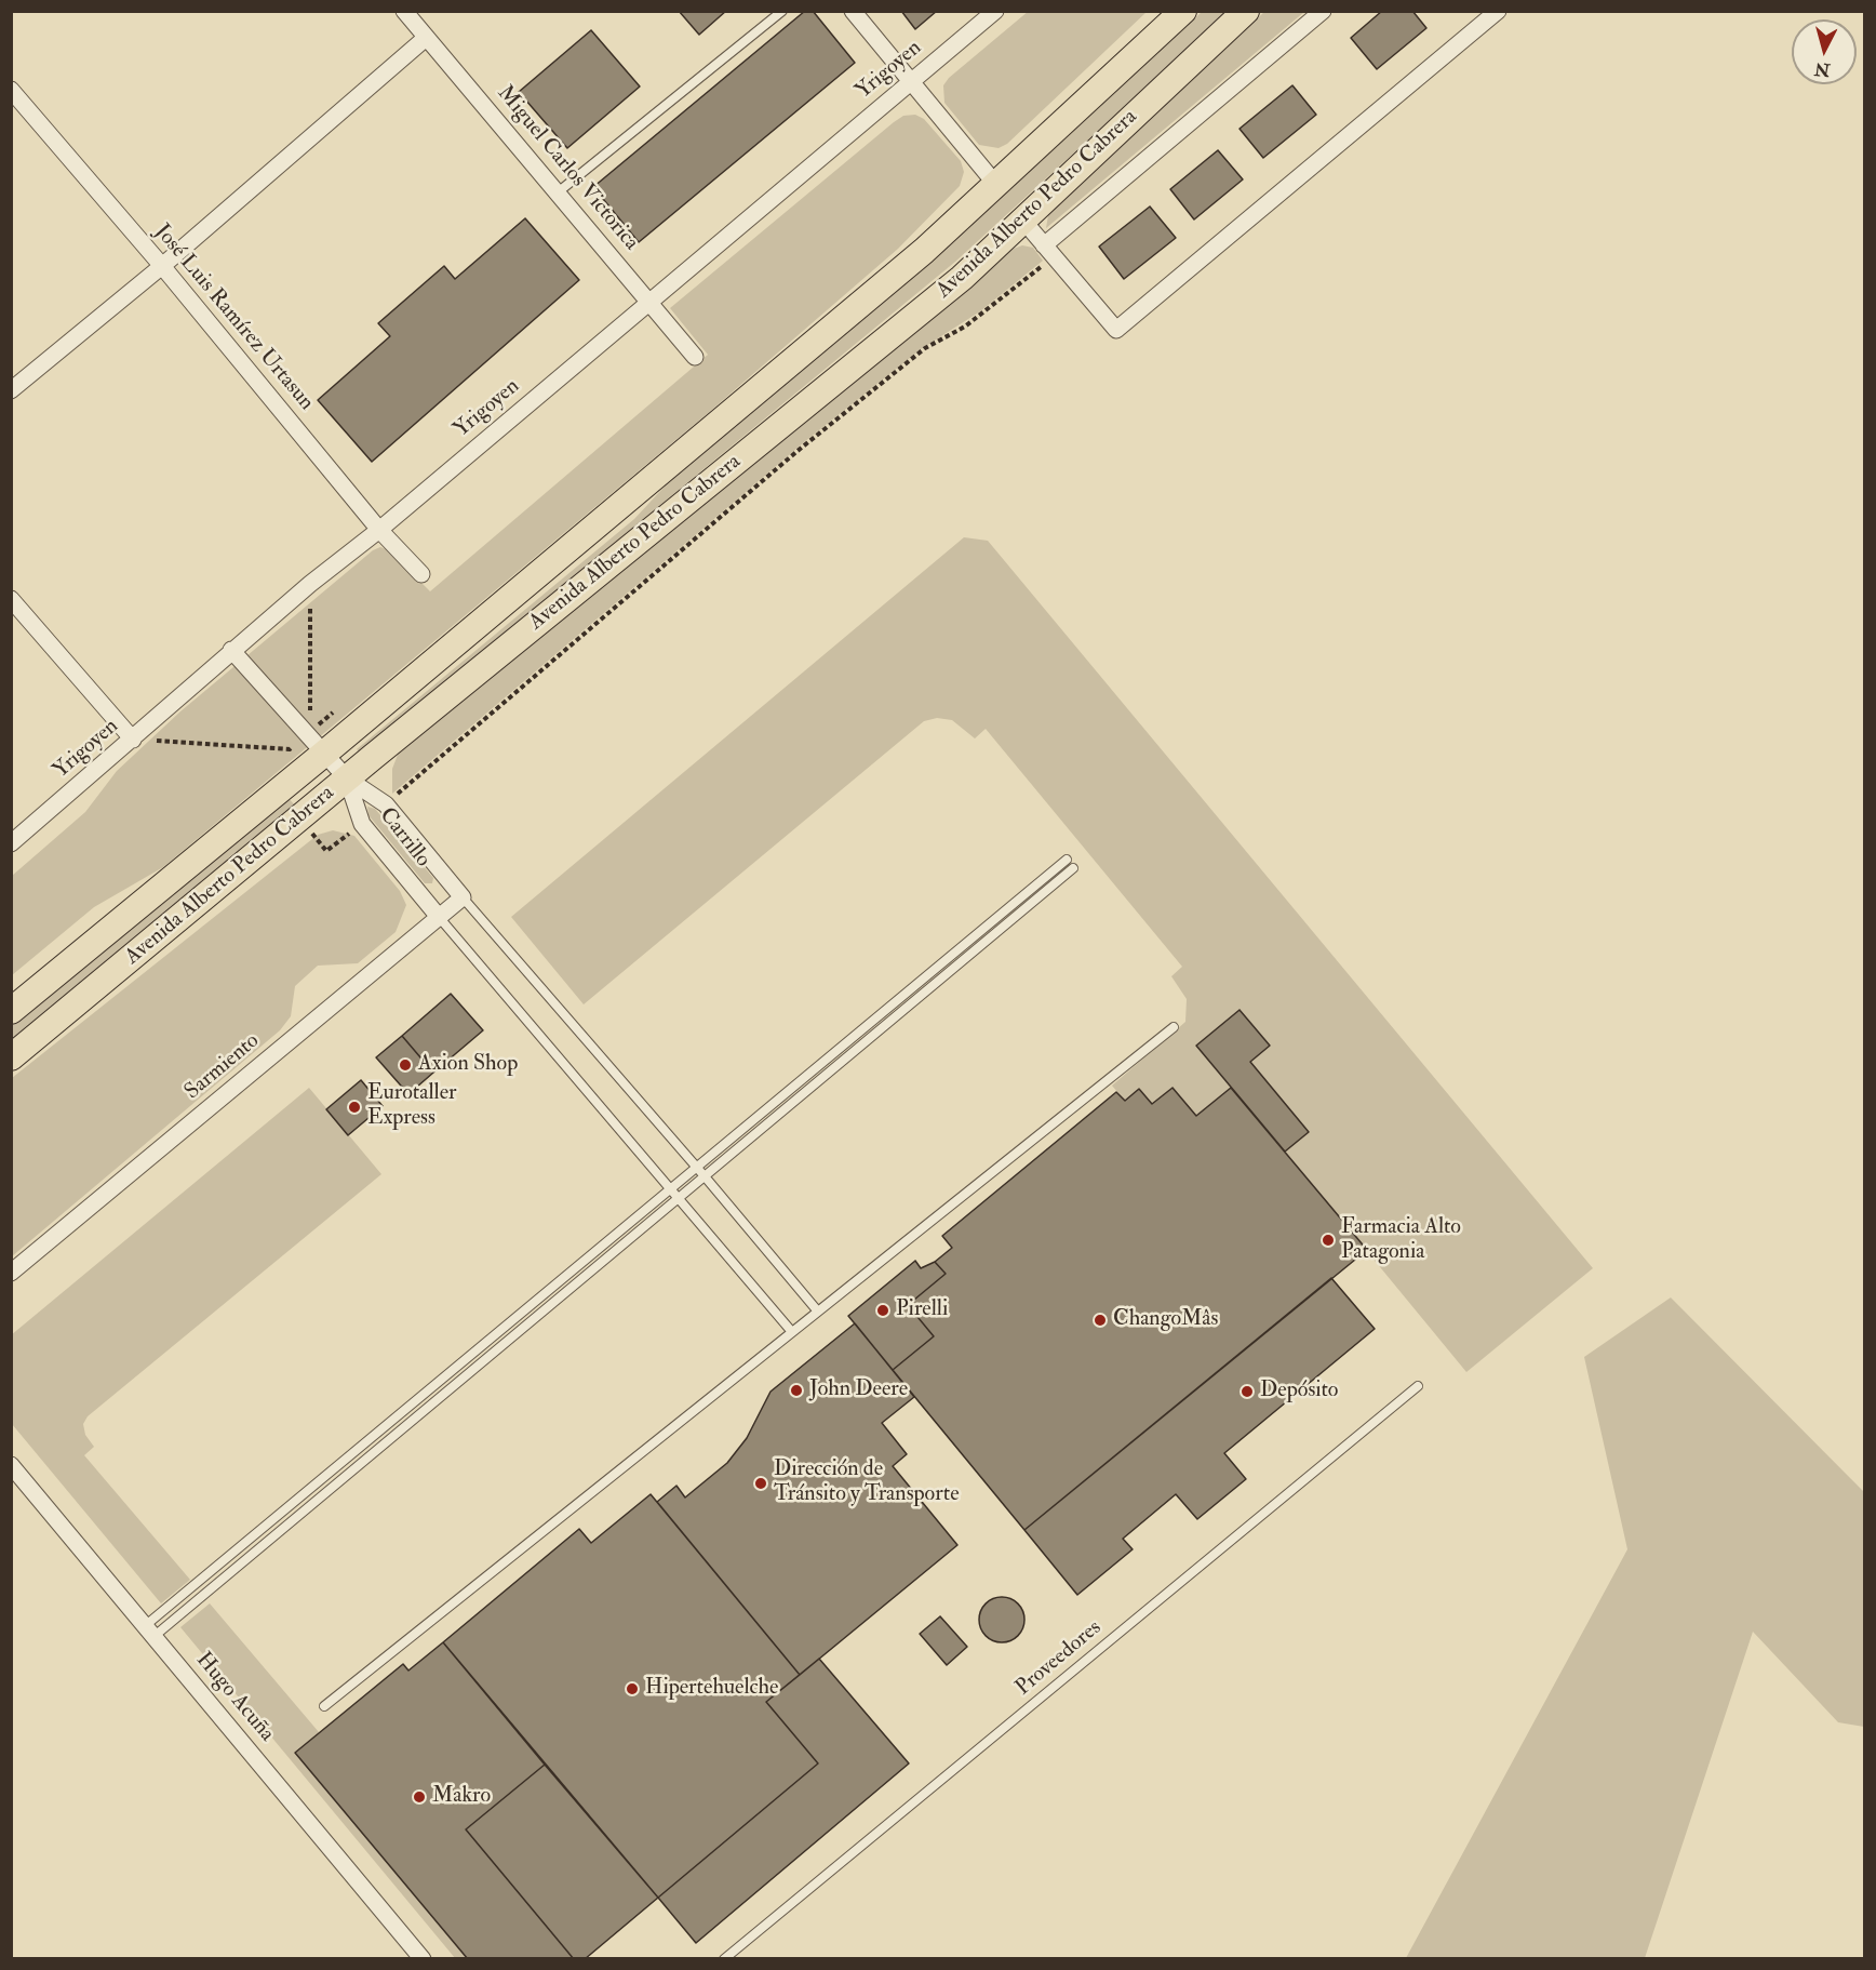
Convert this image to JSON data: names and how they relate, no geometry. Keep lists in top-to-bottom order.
{
  "streets": {
    "main road": ["Avenida Alberto Pedro Cabrera"],
    "street": [
      "Yrigoyen",
      "Miguel Carlos Victorica",
      "José Luis Ramírez Urtasun",
      "Carrillo",
      "Sarmiento",
      "Hugo Acuña"
    ],
    "lane": ["Proveedores"]
  },
  "crossings": [
    ["Yrigoyen", "Miguel Carlos Victorica"],
    ["Yrigoyen", "José Luis Ramírez Urtasun"],
    ["Yrigoyen", "Carrillo"],
    ["Avenida Alberto Pedro Cabrera", "Carrillo"],
    ["Carrillo", "Sarmiento"]
  ],
  "places": [
    "Axion Shop",
    "Eurotaller Express",
    "Farmacia Alto Patagonia",
    "Pirelli",
    "ChangoMâs",
    "John Deere",
    "Depósito",
    "Dirección de Tránsito y Transporte",
    "Hipertehuelche",
    "Makro"
  ],
  "north": "bottom"
}
